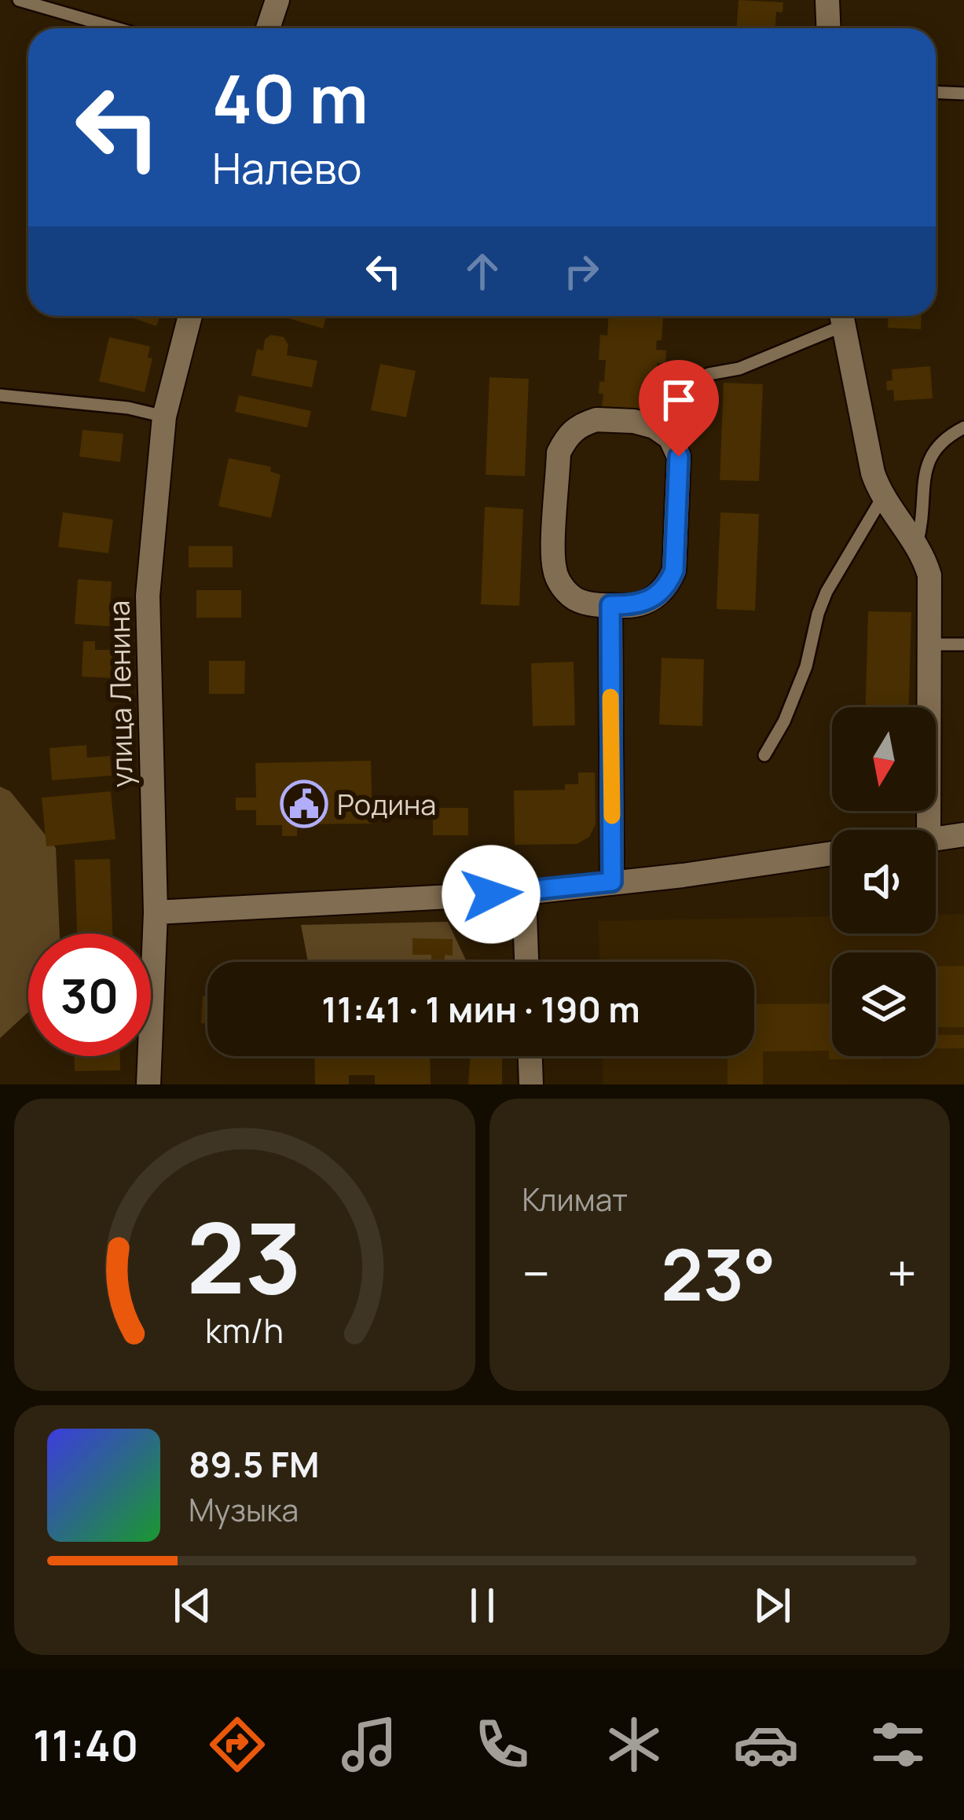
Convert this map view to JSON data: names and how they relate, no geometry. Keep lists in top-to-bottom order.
{
  "streets": {
    "street": ["улица Ленина"]
  },
  "places": {
    "public building": ["Родина"]
  },
  "north": "bottom",
  "page": {
    "turn": ["40 m", "Налево"],
    "limit": "30",
    "trip": "11:41 · 1 мин · 190 m",
    "tile": "Климат",
    "heat": ["−", "23°", "+"],
    "song": ["89.5 FM", "Музыка"],
    "tabs": "11:40",
    "gauge": ["23", "km/h"]
  }
}
